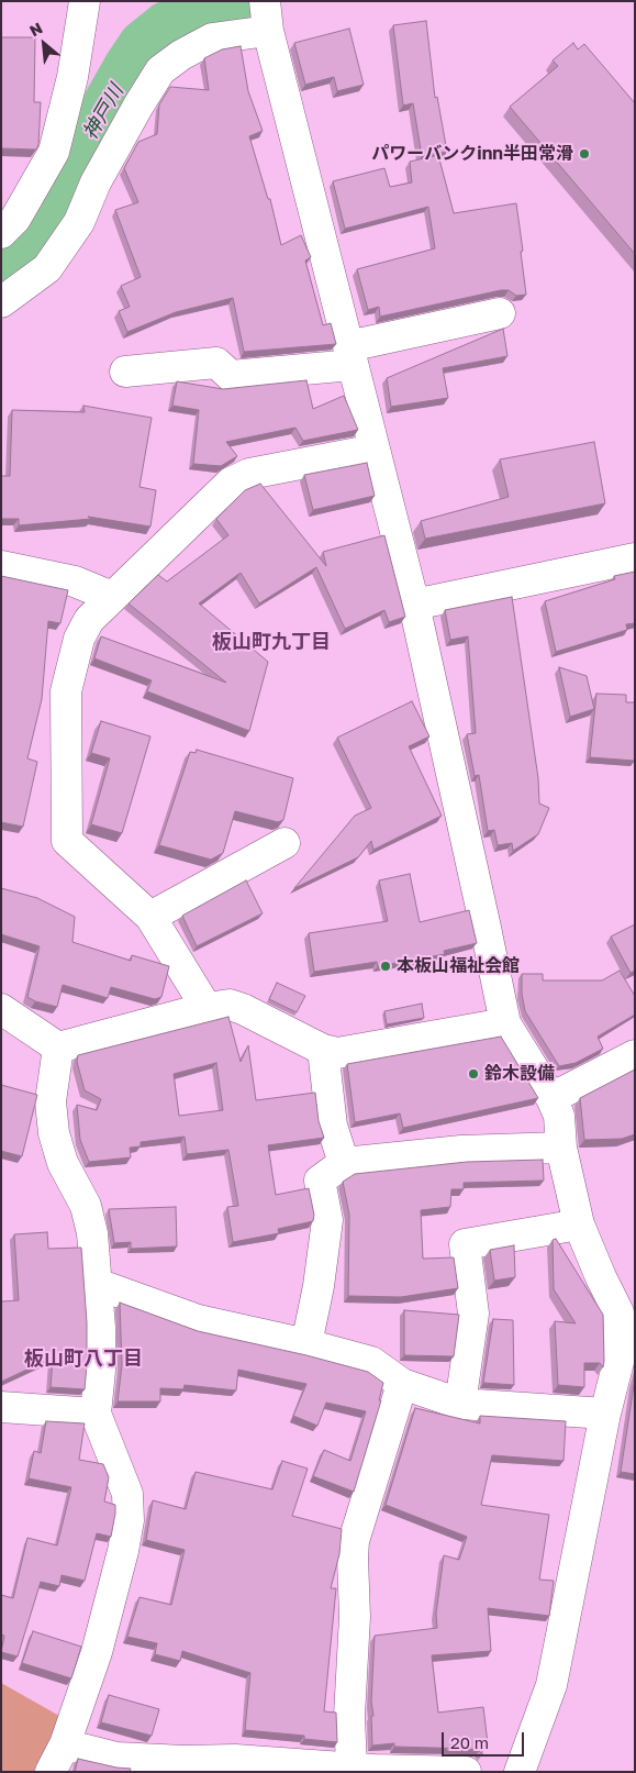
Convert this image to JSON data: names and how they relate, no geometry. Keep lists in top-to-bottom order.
{
  "districts": ["板山町九丁目", "板山町八丁目"],
  "water": ["神戸川"],
  "places": ["パワーバンクinn半田常滑", "本板山福祉会館", "鈴木設備"],
  "scale_bar": "20 m",
  "north": "top left"
}
